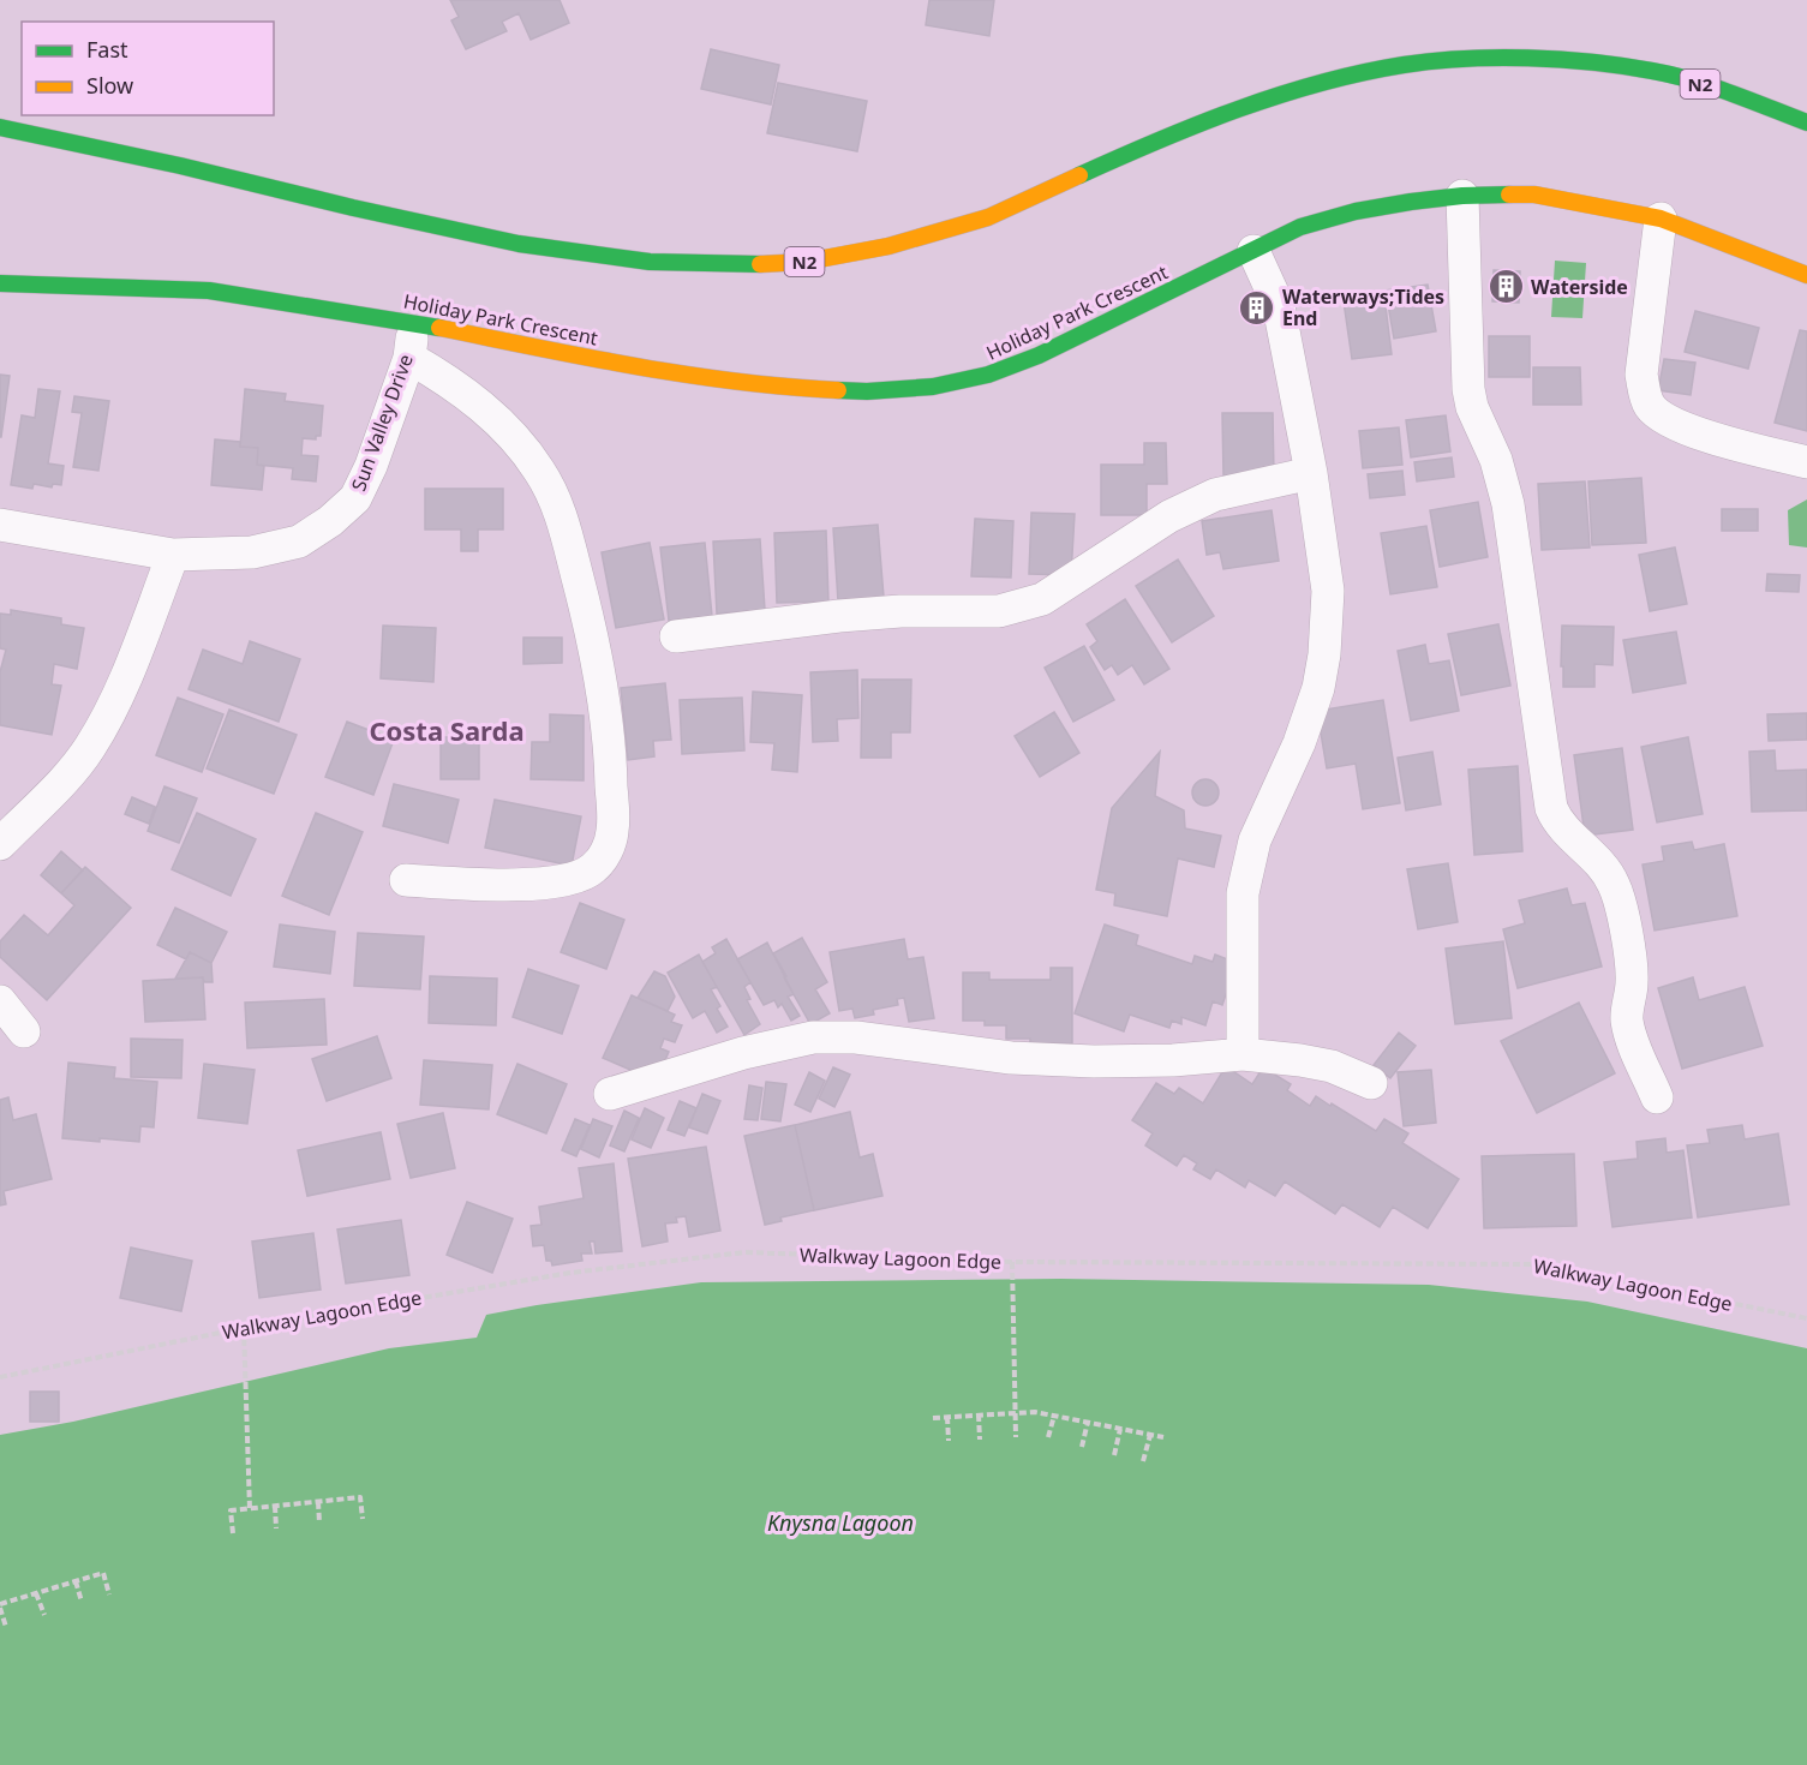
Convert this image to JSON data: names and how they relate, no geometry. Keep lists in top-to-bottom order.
{
  "streets": {
    "main road": ["N2", "Holiday Park Crescent"],
    "street": ["Sun Valley Drive"],
    "path": ["Walkway Lagoon Edge"]
  },
  "crossings": [
    ["Holiday Park Crescent", "Sun Valley Drive"]
  ],
  "districts": ["Costa Sarda"],
  "water": ["Knysna Lagoon"],
  "places": {
    "building": ["Waterside", "Waterways;Tides End"]
  },
  "legend": ["Fast", "Slow"]
}
